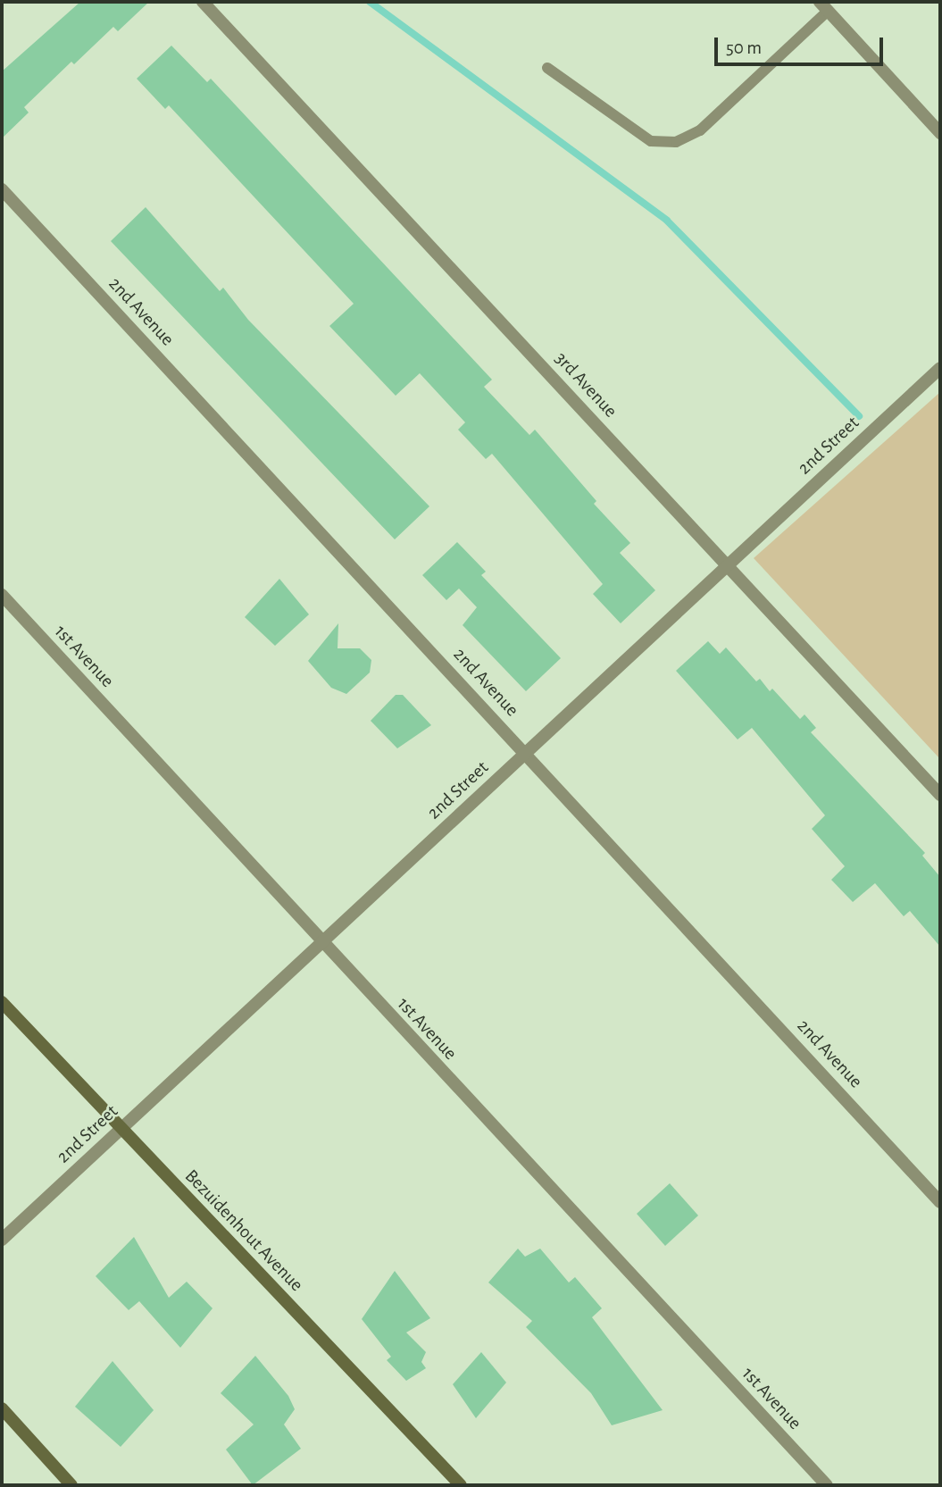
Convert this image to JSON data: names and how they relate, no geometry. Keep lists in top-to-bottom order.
{
  "streets": {
    "street": [
      "2nd Avenue",
      "3rd Avenue",
      "2nd Street",
      "1st Avenue",
      "Bezuidenhout Avenue"
    ]
  },
  "crossings": [
    ["2nd Avenue", "2nd Street"],
    ["3rd Avenue", "2nd Street"],
    ["2nd Street", "1st Avenue"],
    ["2nd Street", "Bezuidenhout Avenue"]
  ],
  "scale_bar": "50 m"
}
